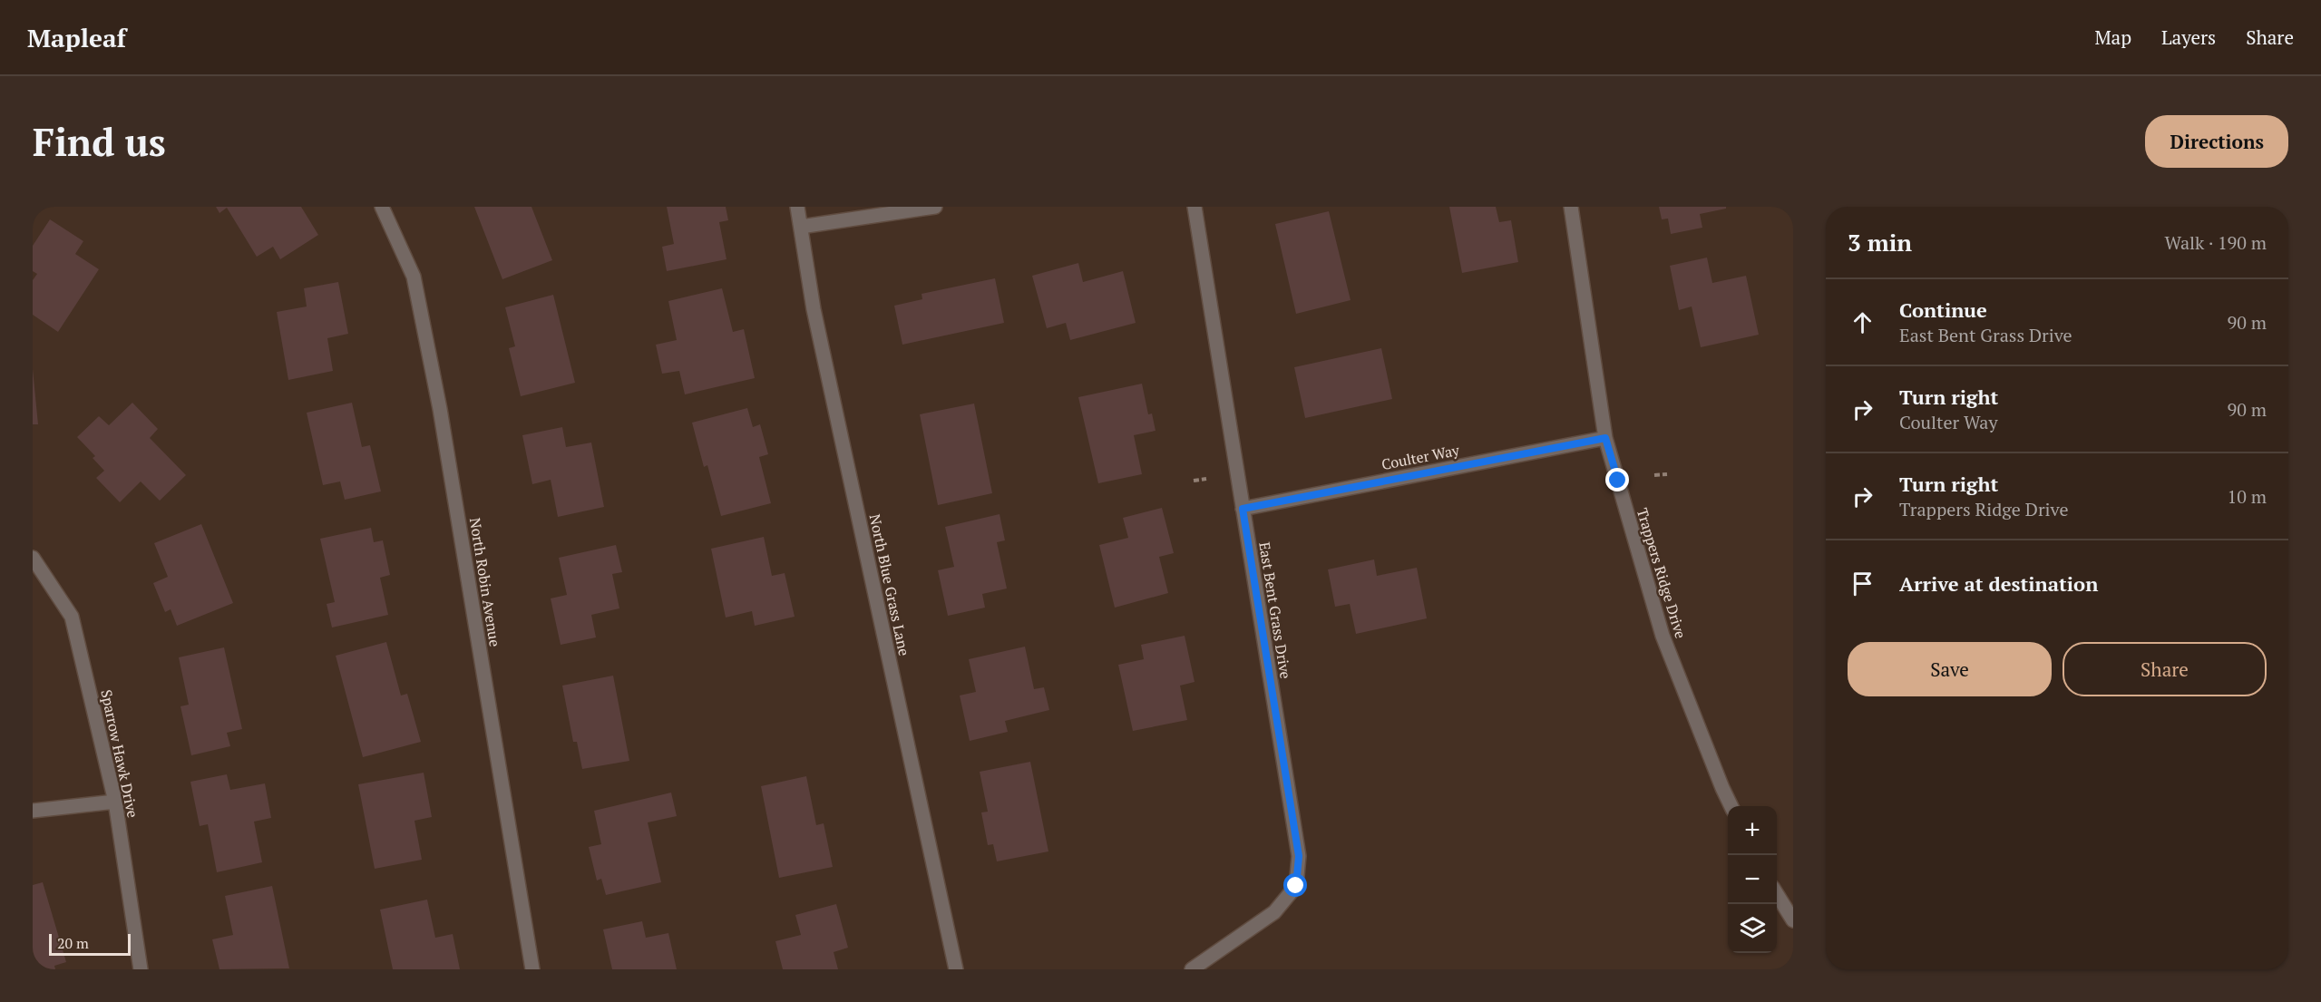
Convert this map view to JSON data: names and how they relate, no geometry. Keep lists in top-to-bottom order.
{
  "streets": {
    "street": [
      "Coulter Way",
      "Trappers Ridge Drive",
      "North Robin Avenue",
      "North Blue Grass Lane",
      "East Bent Grass Drive",
      "Sparrow Hawk Drive"
    ]
  },
  "crossings": [
    ["Coulter Way", "Trappers Ridge Drive"],
    ["Coulter Way", "East Bent Grass Drive"]
  ],
  "scale_bar": "20 m",
  "page": {
    "header": "Mapleaf",
    "nav": ["Map", "Layers", "Share"],
    "buttons": [
      "Directions",
      ["Save", "Share"]
    ],
    "title": "Find us",
    "heading": ["3 min", "Walk · 190 m"],
    "list": [
      ["Continue", "East Bent Grass Drive", "90 m"],
      ["Turn right", "Coulter Way", "90 m"],
      ["Turn right", "Trappers Ridge Drive", "10 m"],
      "Arrive at destination"
    ],
    "map_buttons": ["+", "−"],
    "scale": "20 m"
  }
}
